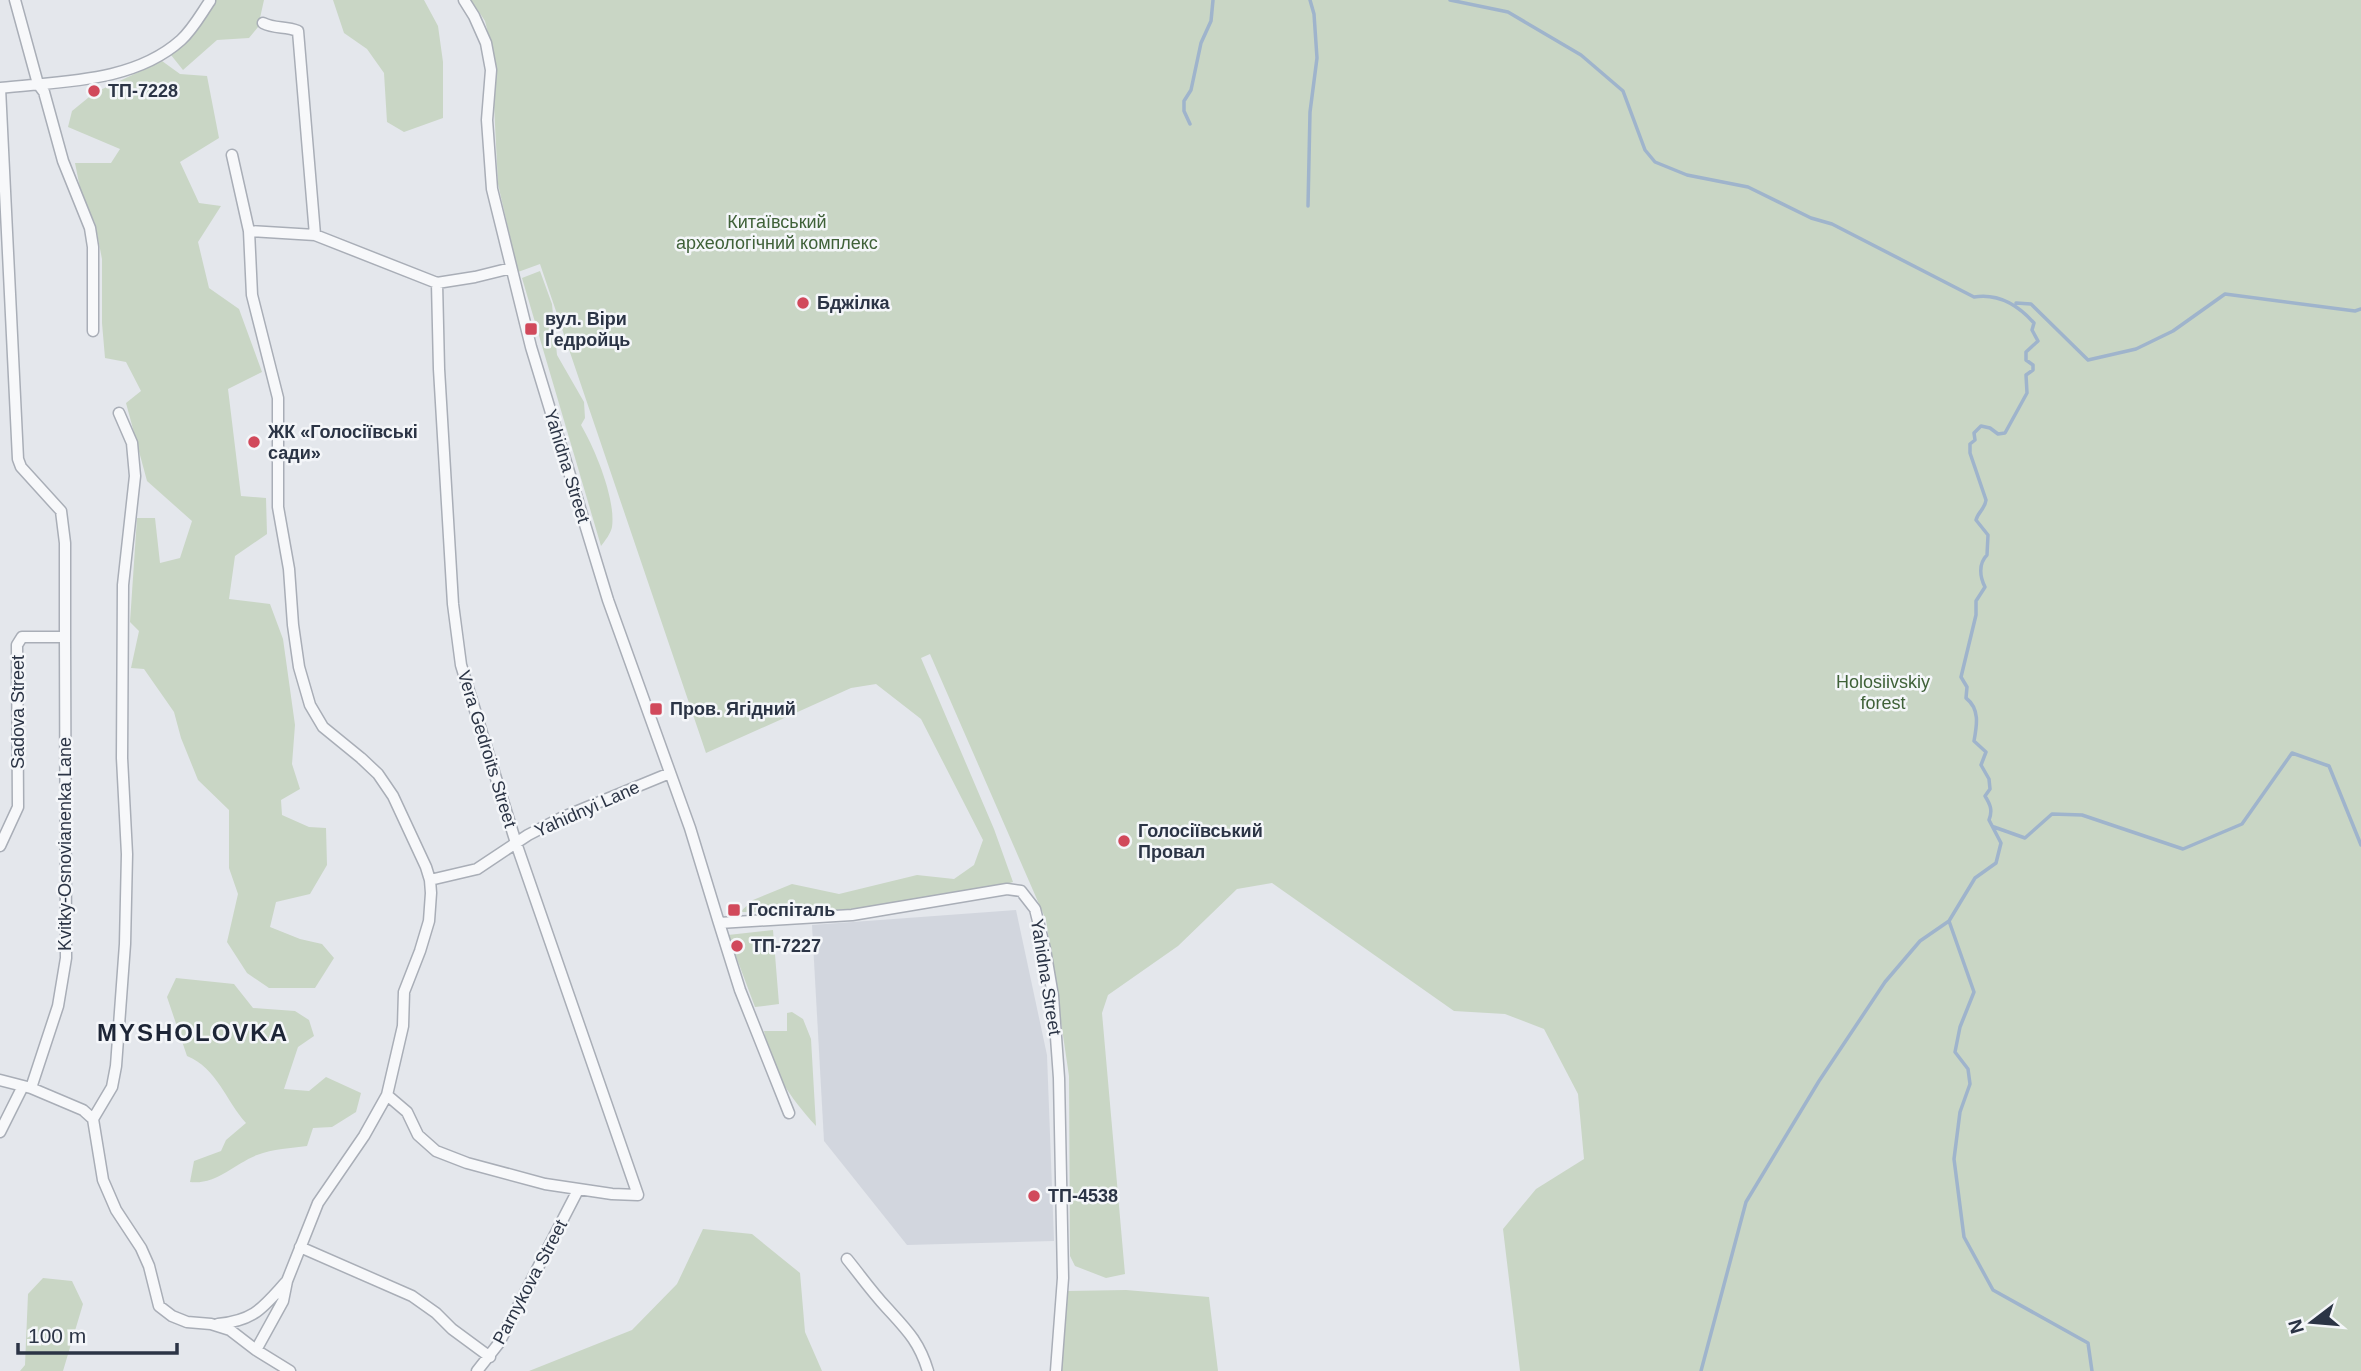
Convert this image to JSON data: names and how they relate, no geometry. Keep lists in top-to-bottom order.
{
  "streets": {
    "street": [
      "Yahidna Street",
      "Sadova Street",
      "Vera Gedroits Street",
      "Yahidnyi Lane",
      "Kvitky-Osnovianenka Lane",
      "Parnykova Street"
    ]
  },
  "crossings": [
    ["Yahidna Street", "Yahidnyi Lane"],
    ["Sadova Street", "Kvitky-Osnovianenka Lane"],
    ["Vera Gedroits Street", "Yahidnyi Lane"],
    ["Vera Gedroits Street", "Parnykova Street"]
  ],
  "districts": ["MYSHOLOVKA"],
  "parks": ["Китаївський археологічний комплекс", "Holosiivskiy forest"],
  "places": {
    "other": [
      "ТП-7228",
      "Бджілка",
      "ЖК «Голосіївські сади»",
      "Голосіївський Провал",
      "ТП-7227",
      "ТП-4538"
    ],
    "transit": ["вул. Віри Ґедройць", "Пров. Ягідний", "Госпіталь"]
  },
  "scale_bar": "100 m",
  "north": "left"
}
